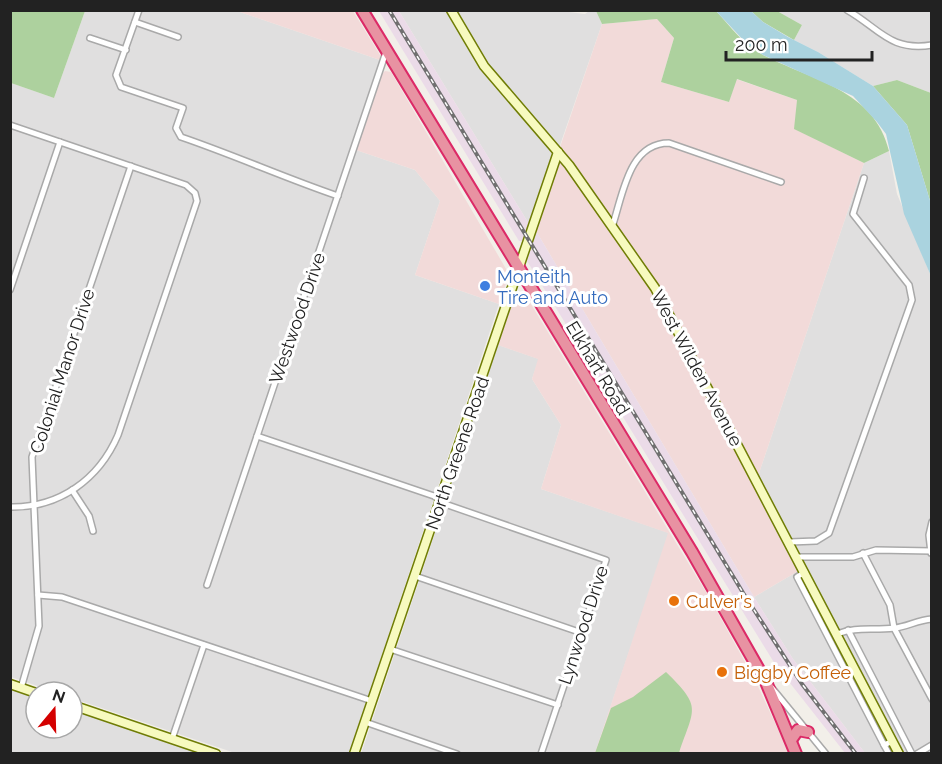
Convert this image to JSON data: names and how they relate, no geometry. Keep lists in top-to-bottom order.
{
  "streets": {
    "highway": ["Elkhart Road"],
    "street": [
      "Westwood Drive",
      "West Wilden Avenue",
      "Colonial Manor Drive",
      "North Greene Road",
      "Lynwood Drive"
    ]
  },
  "crossings": [
    ["Westwood Drive", "Elkhart Road"],
    ["Elkhart Road", "North Greene Road"],
    ["West Wilden Avenue", "North Greene Road"],
    ["North Greene Road", "Lynwood Drive"]
  ],
  "places": ["Monteith Tire and Auto", "Culver's", "Biggby Coffee"],
  "scale_bar": "200 m",
  "north": "top"
}
